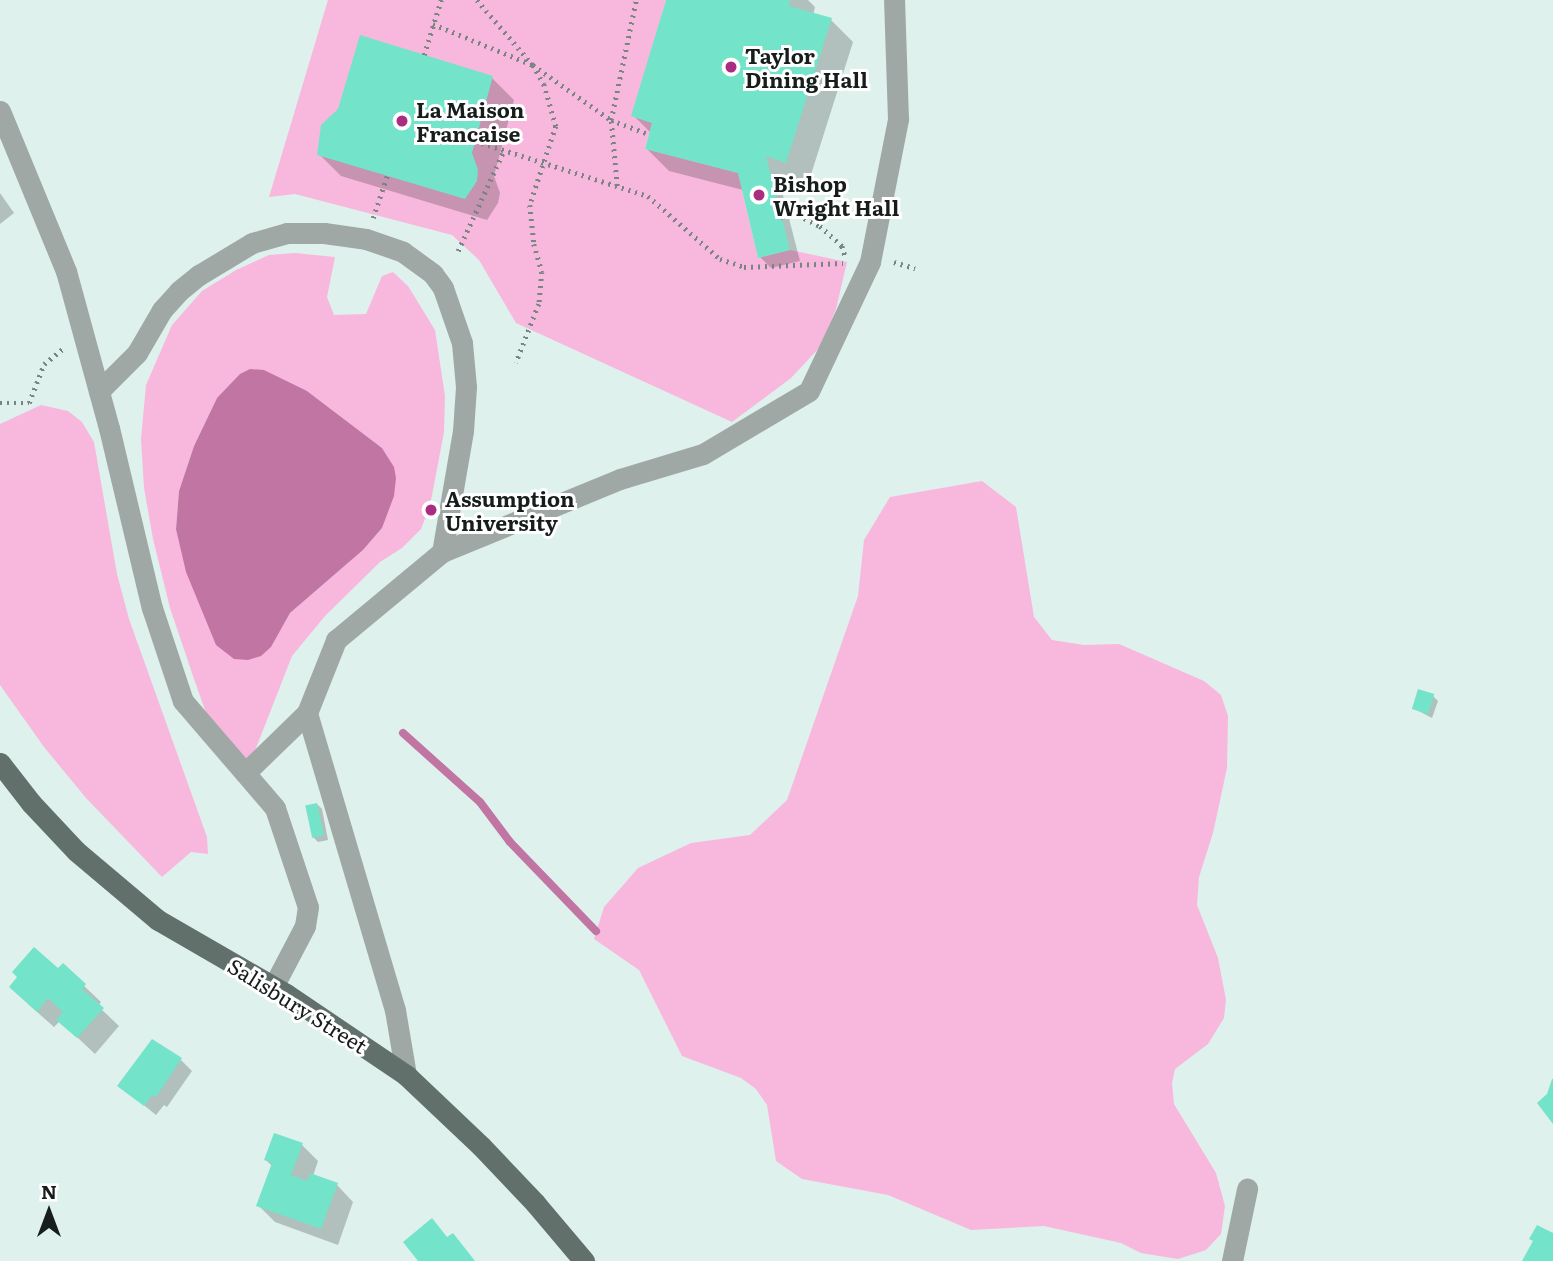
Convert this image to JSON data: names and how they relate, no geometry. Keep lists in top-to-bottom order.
{
  "streets": {
    "main road": ["Salisbury Street"]
  },
  "places": [
    "Taylor Dining Hall",
    "La Maison Francaise",
    "Bishop Wright Hall",
    "Assumption University"
  ],
  "north": "top"
}
